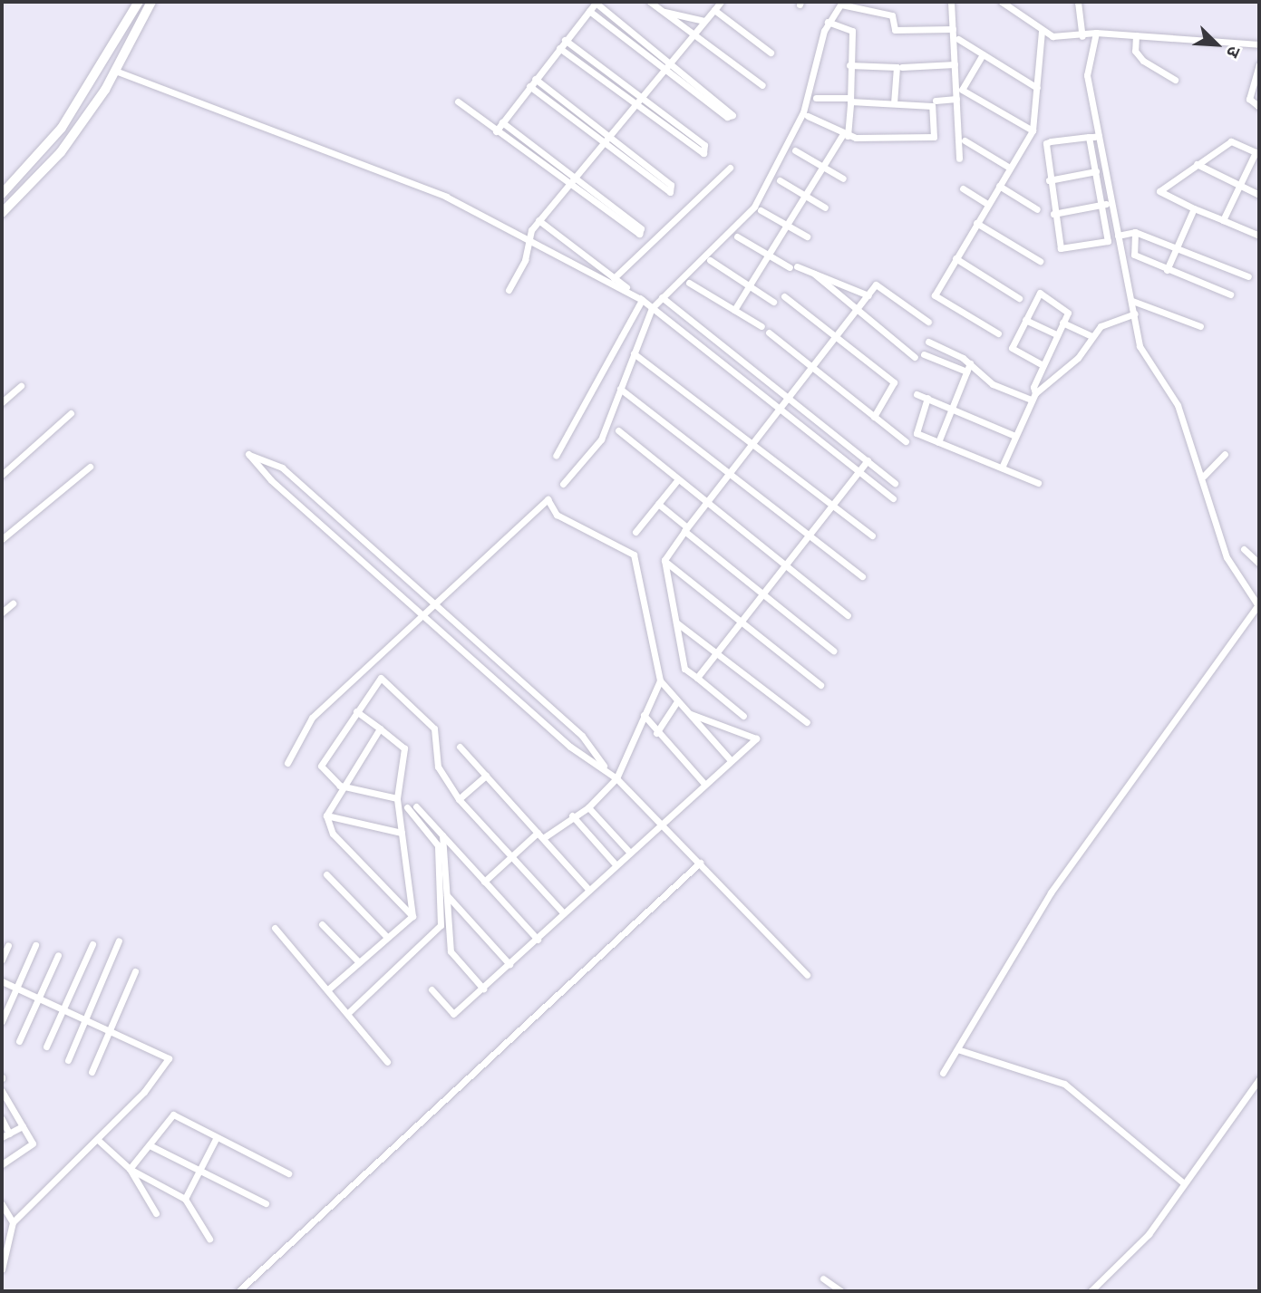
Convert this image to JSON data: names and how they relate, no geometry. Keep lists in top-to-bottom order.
{
  "north": "bottom right"
}
